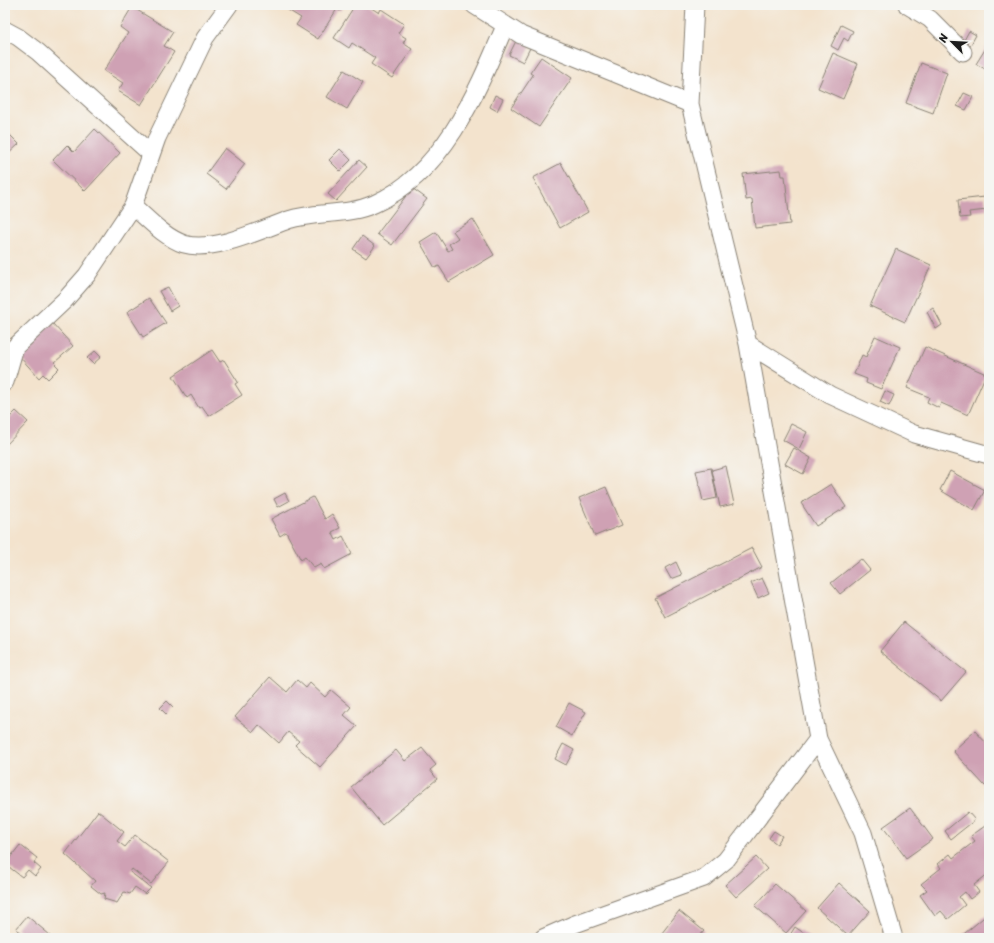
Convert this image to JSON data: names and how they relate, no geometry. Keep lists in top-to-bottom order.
{
  "north": "top left"
}
